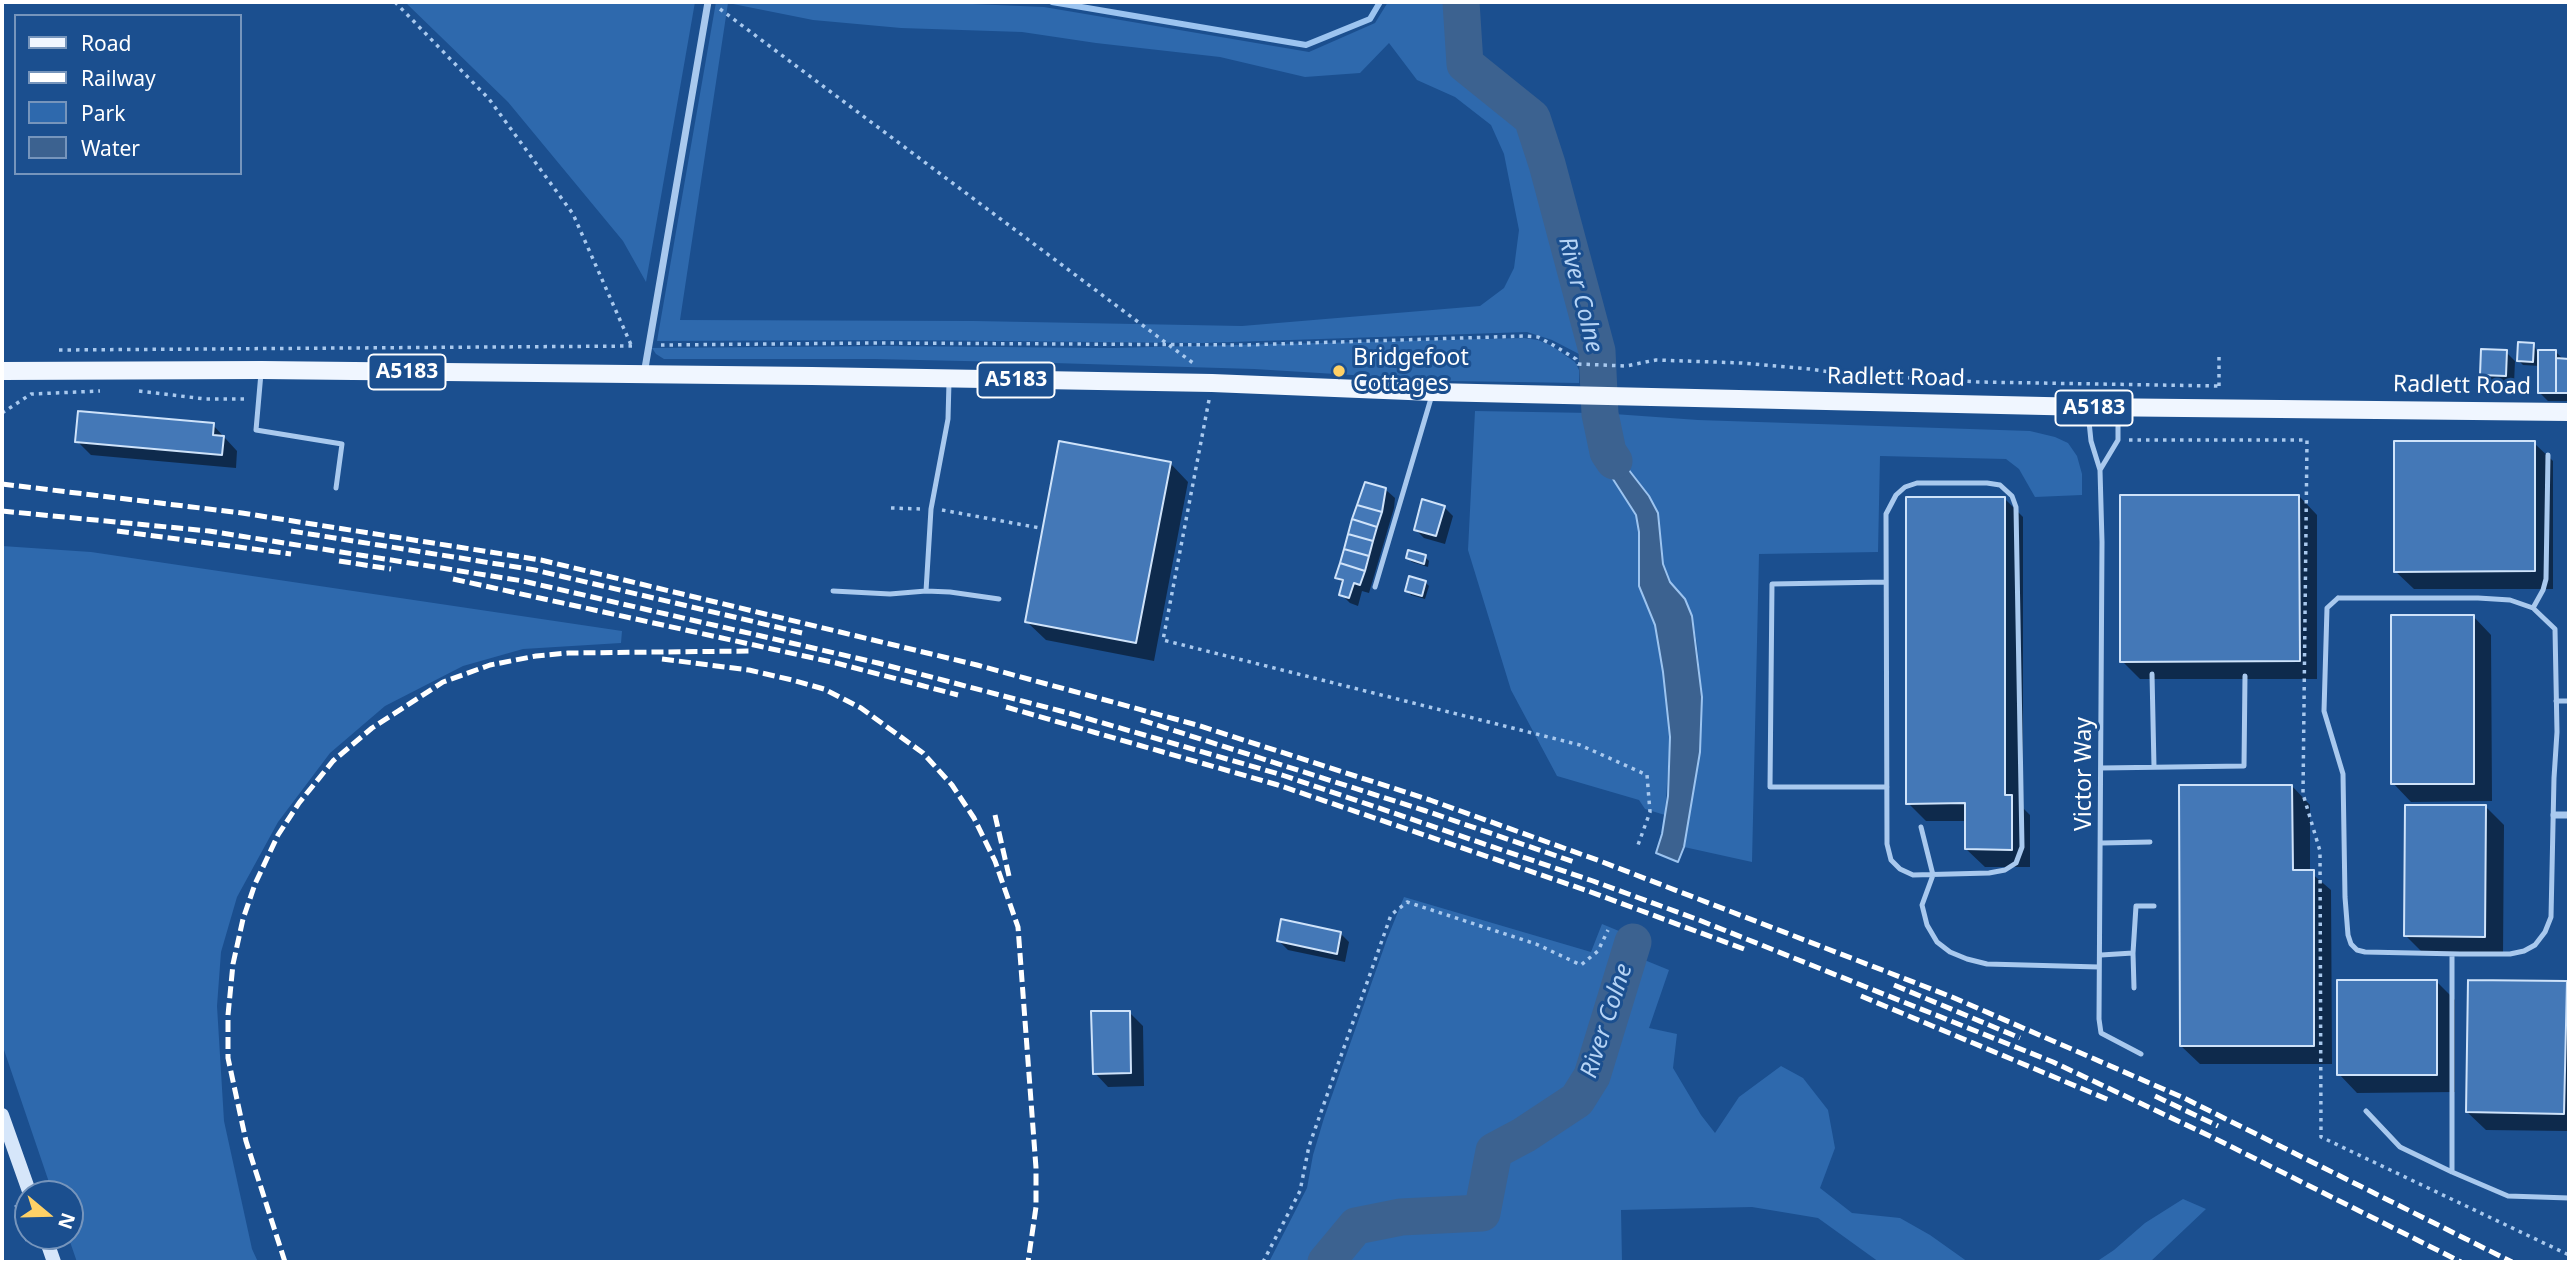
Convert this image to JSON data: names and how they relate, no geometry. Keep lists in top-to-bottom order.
{
  "streets": {
    "main road": ["A5183", "Radlett Road"],
    "lane": ["Victor Way"]
  },
  "crossings": [
    ["A5183", "Radlett Road"],
    ["Radlett Road", "Victor Way"]
  ],
  "water": ["River Colne"],
  "places": ["Bridgefoot Cottages"],
  "legend": [
    "Road",
    "Railway",
    "Park",
    "Water"
  ],
  "north": "right"
}
